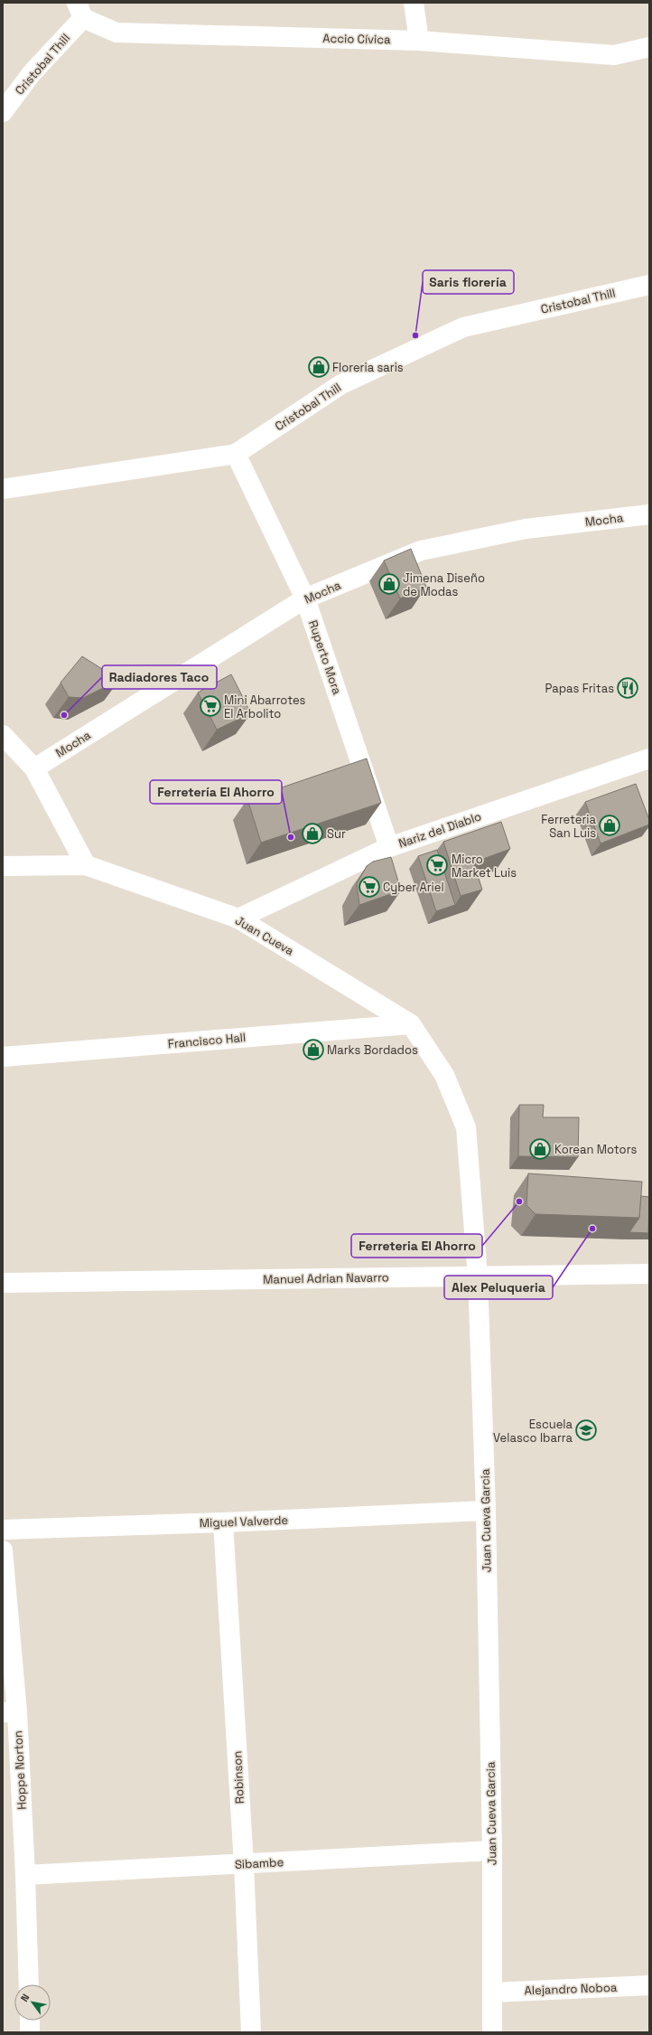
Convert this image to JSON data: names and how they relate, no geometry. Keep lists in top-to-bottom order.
{
  "streets": {
    "street": [
      "Accio Cívica",
      "Cristobal Thill",
      "Mocha",
      "Ruperto Mora",
      "Nariz del Diablo",
      "Juan Cueva",
      "Francisco Hall",
      "Manuel Adrian Navarro",
      "Juan Cueva Garcia",
      "Miguel Valverde",
      "Hoppe Norton",
      "Robinson",
      "Sibambe",
      "Alejandro Noboa"
    ]
  },
  "crossings": [
    ["Accio Cívica", "Cristobal Thill"],
    ["Cristobal Thill", "Ruperto Mora"],
    ["Mocha", "Ruperto Mora"],
    ["Ruperto Mora", "Nariz del Diablo"],
    ["Nariz del Diablo", "Juan Cueva"],
    ["Juan Cueva", "Francisco Hall"],
    ["Juan Cueva", "Juan Cueva Garcia"],
    ["Francisco Hall", "Juan Cueva Garcia"],
    ["Manuel Adrian Navarro", "Juan Cueva Garcia"],
    ["Juan Cueva Garcia", "Miguel Valverde"],
    ["Juan Cueva Garcia", "Sibambe"],
    ["Juan Cueva Garcia", "Alejandro Noboa"],
    ["Miguel Valverde", "Robinson"],
    ["Hoppe Norton", "Sibambe"],
    ["Robinson", "Sibambe"]
  ],
  "places": {
    "other": [
      "Saris florería",
      "Radiadores Taco",
      "Ferretería El Ahorro",
      "Ferreteria El Ahorro",
      "Alex Peluqueria"
    ],
    "shop": [
      "Floreria saris",
      "Jimena Diseño de Modas",
      "Ferreteria San Luis",
      "Sur",
      "Marks Bordados",
      "Korean Motors"
    ],
    "restaurant": ["Papas Fritas"],
    "supermarket": ["Mini Abarrotes El Arbolito", "Micro Market Luis", "Cyber Ariel"],
    "school or university": ["Escuela Velasco Ibarra"]
  },
  "north": "top left"
}
